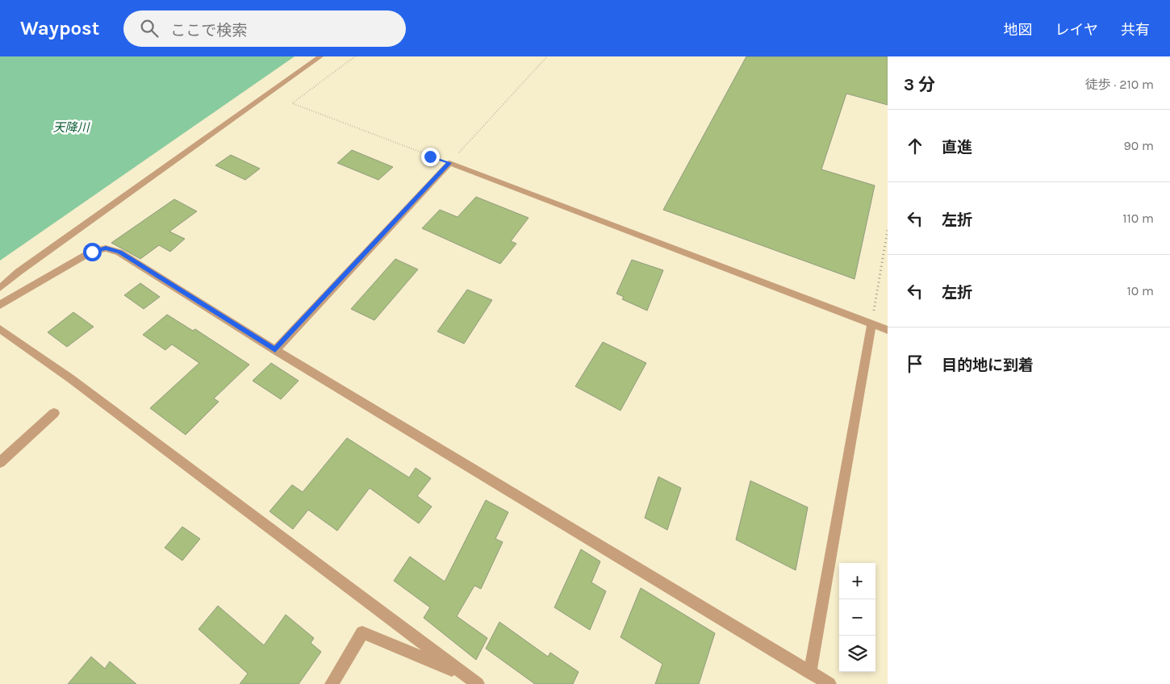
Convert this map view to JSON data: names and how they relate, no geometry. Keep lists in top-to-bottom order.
{
  "water": ["天降川"],
  "page": {
    "header": "Waypost",
    "search": "ここで検索",
    "nav": ["地図", "レイヤ", "共有"],
    "heading": ["3 分", "徒歩 · 210 m"],
    "list": [
      ["直進", "90 m"],
      ["左折", "110 m"],
      ["左折", "10 m"],
      "目的地に到着"
    ],
    "map_buttons": ["+", "−"]
  }
}
